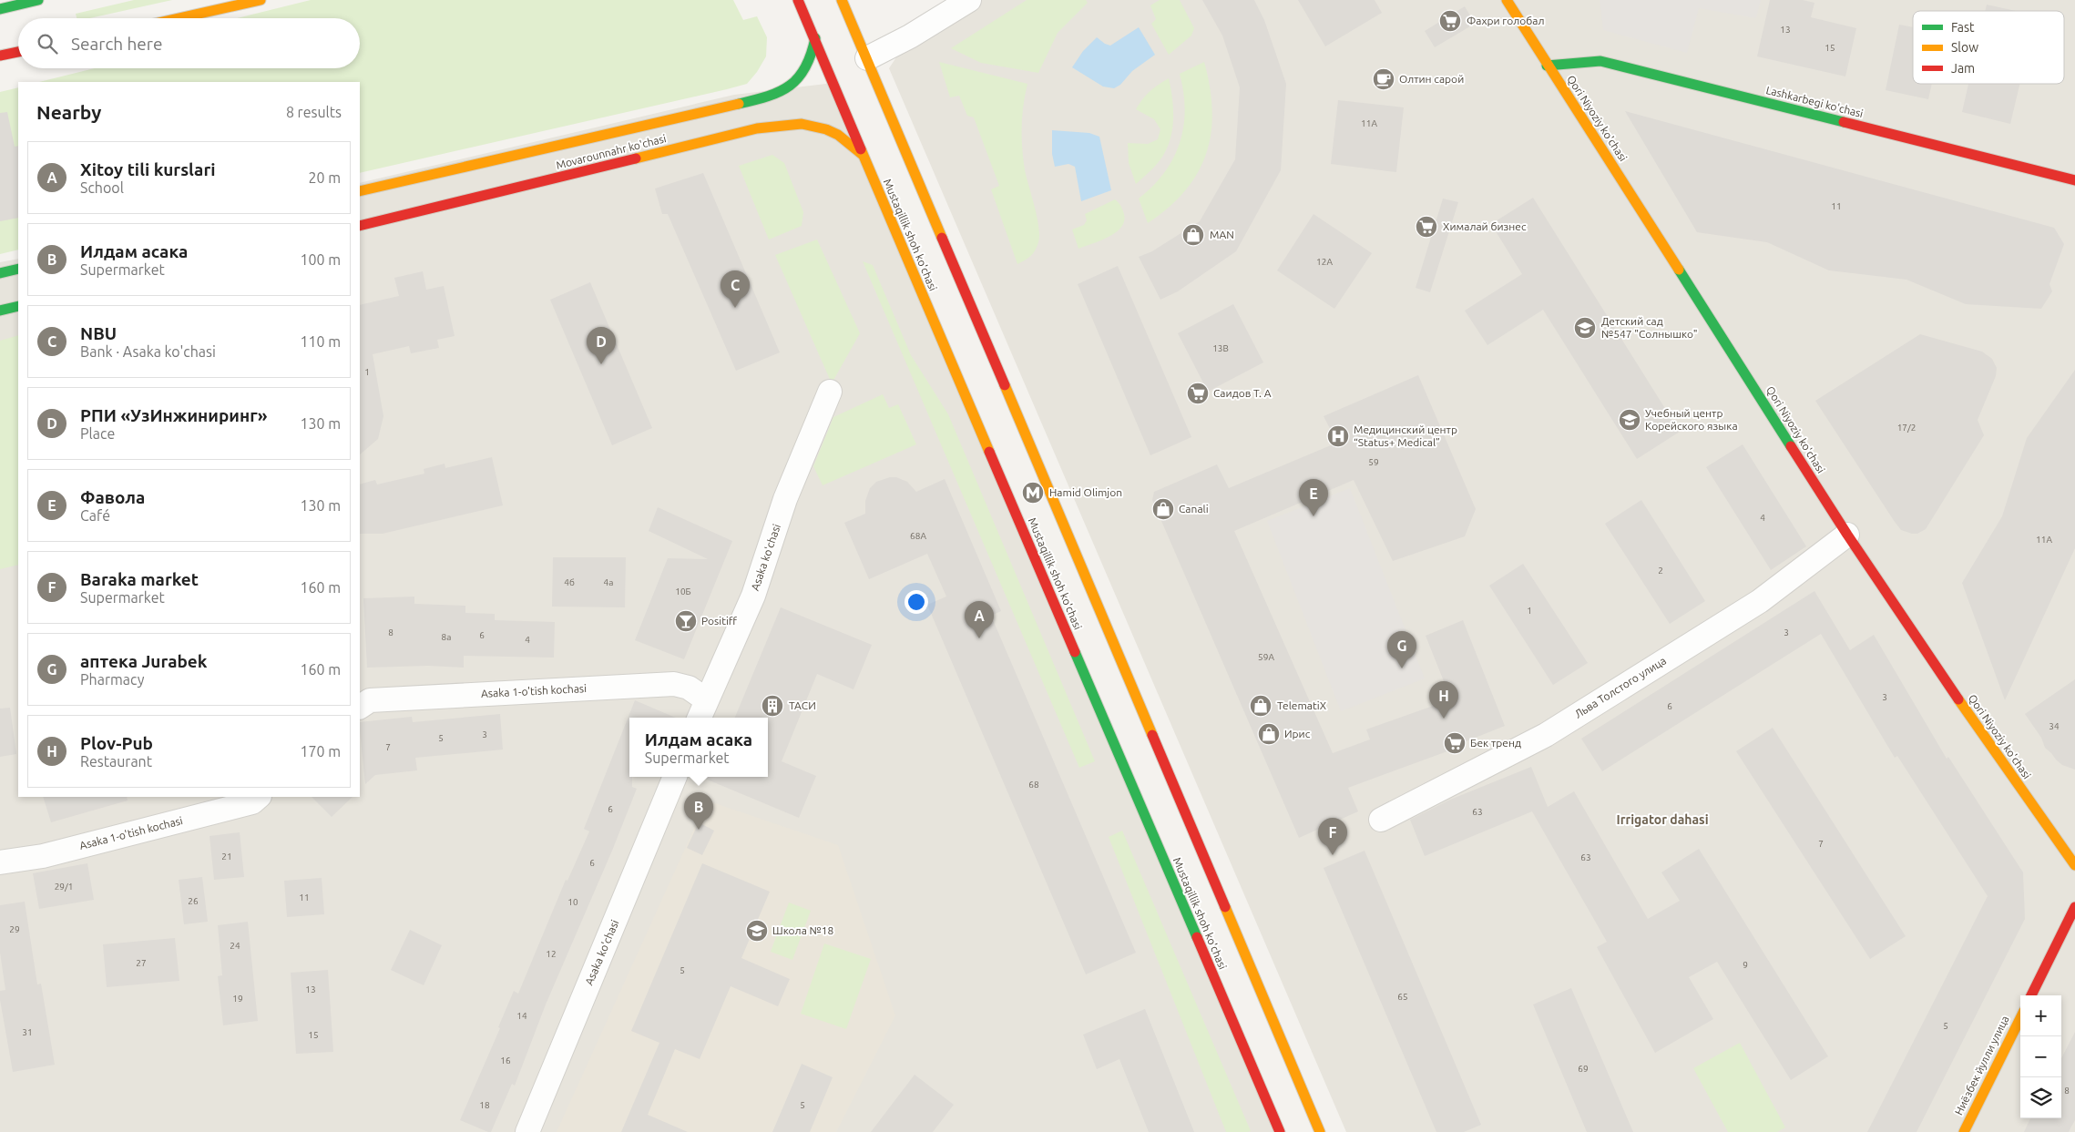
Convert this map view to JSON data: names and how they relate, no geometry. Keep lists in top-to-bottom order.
{
  "streets": {
    "street": [
      "Lashkarbegi ko'chasi",
      "Qori Niyoziy ko'chasi",
      "Movarounnahr ko'chasi",
      "Mustaqillik shoh ko'chasi",
      "Asaka ko'chasi",
      "Льва Толстого улица",
      "Asaka 1-o'tish kochasi",
      "Ниёзбек йулли улица"
    ]
  },
  "crossings": [
    ["Lashkarbegi ko'chasi", "Qori Niyoziy ko'chasi"],
    ["Qori Niyoziy ko'chasi", "Льва Толстого улица"],
    ["Movarounnahr ko'chasi", "Mustaqillik shoh ko'chasi"],
    ["Asaka ko'chasi", "Asaka 1-o'tish kochasi"]
  ],
  "districts": ["Irrigator dahasi"],
  "places": {
    "supermarket": [
      "Фахри голобал",
      "Хималай бизнес",
      "Саидов Т. А",
      "Бек тренд"
    ],
    "cafe": ["Олтин сарой"],
    "shop": [
      "MAN",
      "Canali",
      "TelematiX",
      "Ирис"
    ],
    "school or university": ["Детский сад №547 \"Солнышко\"", "Учебный центр Корейского языка", "Школа №18"],
    "hospital": ["Медицинский центр “Status+ Medical”"],
    "metro station": ["Hamid Olimjon"],
    "bar": ["Positiff"],
    "building": ["ТАСИ"]
  },
  "house_numbers": [
    "13",
    "15",
    "11A",
    "11",
    "12A",
    "13B",
    "1",
    "17/2",
    "59",
    "4",
    "68A",
    "11A",
    "2",
    "4б",
    "4a",
    "10Б",
    "1",
    "8",
    "3",
    "6",
    "8a",
    "4",
    "59A",
    "3",
    "6",
    "34",
    "3",
    "5",
    "7",
    "68",
    "6",
    "63",
    "7",
    "21",
    "63",
    "6",
    "29/1",
    "11",
    "26",
    "10",
    "29",
    "24",
    "12",
    "27",
    "9",
    "5",
    "13",
    "65",
    "19",
    "14",
    "5",
    "31",
    "15",
    "16",
    "69",
    "8",
    "18",
    "5"
  ],
  "legend": ["Fast", "Slow", "Jam"],
  "page": {
    "search": "Search here",
    "heading": ["Nearby", "8 results"],
    "list": [
      {
        "mark": "A",
        "name": "Xitoy tili kurslari",
        "note": "School",
        "value": "20 m"
      },
      {
        "mark": "B",
        "name": "Илдам асака",
        "note": "Supermarket",
        "value": "100 m"
      },
      {
        "mark": "C",
        "name": "NBU",
        "note": "Bank · Asaka ko'chasi",
        "value": "110 m"
      },
      {
        "mark": "D",
        "name": "РПИ «УзИнжиниринг»",
        "note": "Place",
        "value": "130 m"
      },
      {
        "mark": "E",
        "name": "Фавола",
        "note": "Café",
        "value": "130 m"
      },
      {
        "mark": "F",
        "name": "Baraka market",
        "note": "Supermarket",
        "value": "160 m"
      },
      {
        "mark": "G",
        "name": "аптека Jurabek",
        "note": "Pharmacy",
        "value": "160 m"
      },
      {
        "mark": "H",
        "name": "Plov-Pub",
        "note": "Restaurant",
        "value": "170 m"
      }
    ],
    "pins": [
      "C",
      "D",
      "E",
      "A",
      "G",
      "H",
      "B",
      "F"
    ],
    "popup": ["Илдам асака", "Supermarket"],
    "map_buttons": ["+", "−"]
  }
}
